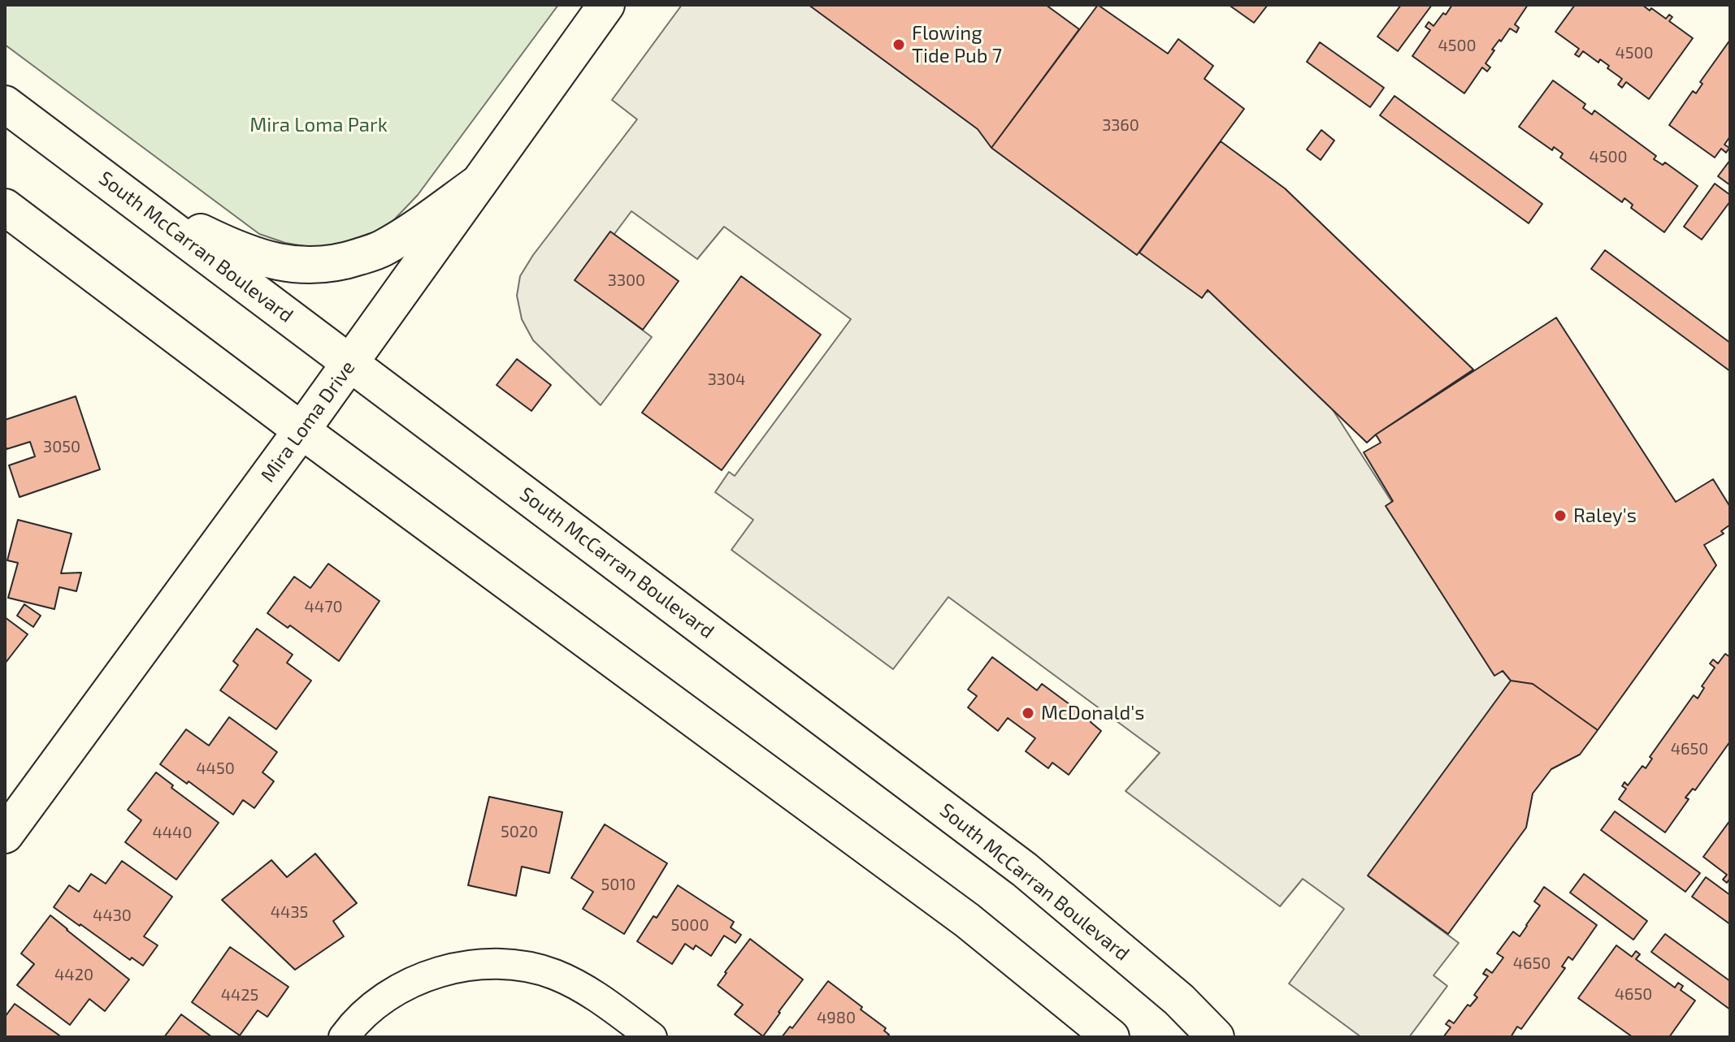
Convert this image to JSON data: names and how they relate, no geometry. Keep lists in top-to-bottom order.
{
  "streets": {
    "main road": ["South McCarran Boulevard", "Mira Loma Drive"]
  },
  "crossings": [
    ["South McCarran Boulevard", "Mira Loma Drive"]
  ],
  "parks": ["Mira Loma Park"],
  "places": ["Flowing Tide Pub 7", "Raley's", "McDonald's"],
  "house_numbers": [
    "4500",
    "4500",
    "3360",
    "4500",
    "3300",
    "3304",
    "3050",
    "4470",
    "4650",
    "4450",
    "5020",
    "4440",
    "5010",
    "4435",
    "4430",
    "5000",
    "4650",
    "4420",
    "4650",
    "4425",
    "4980"
  ]
}
